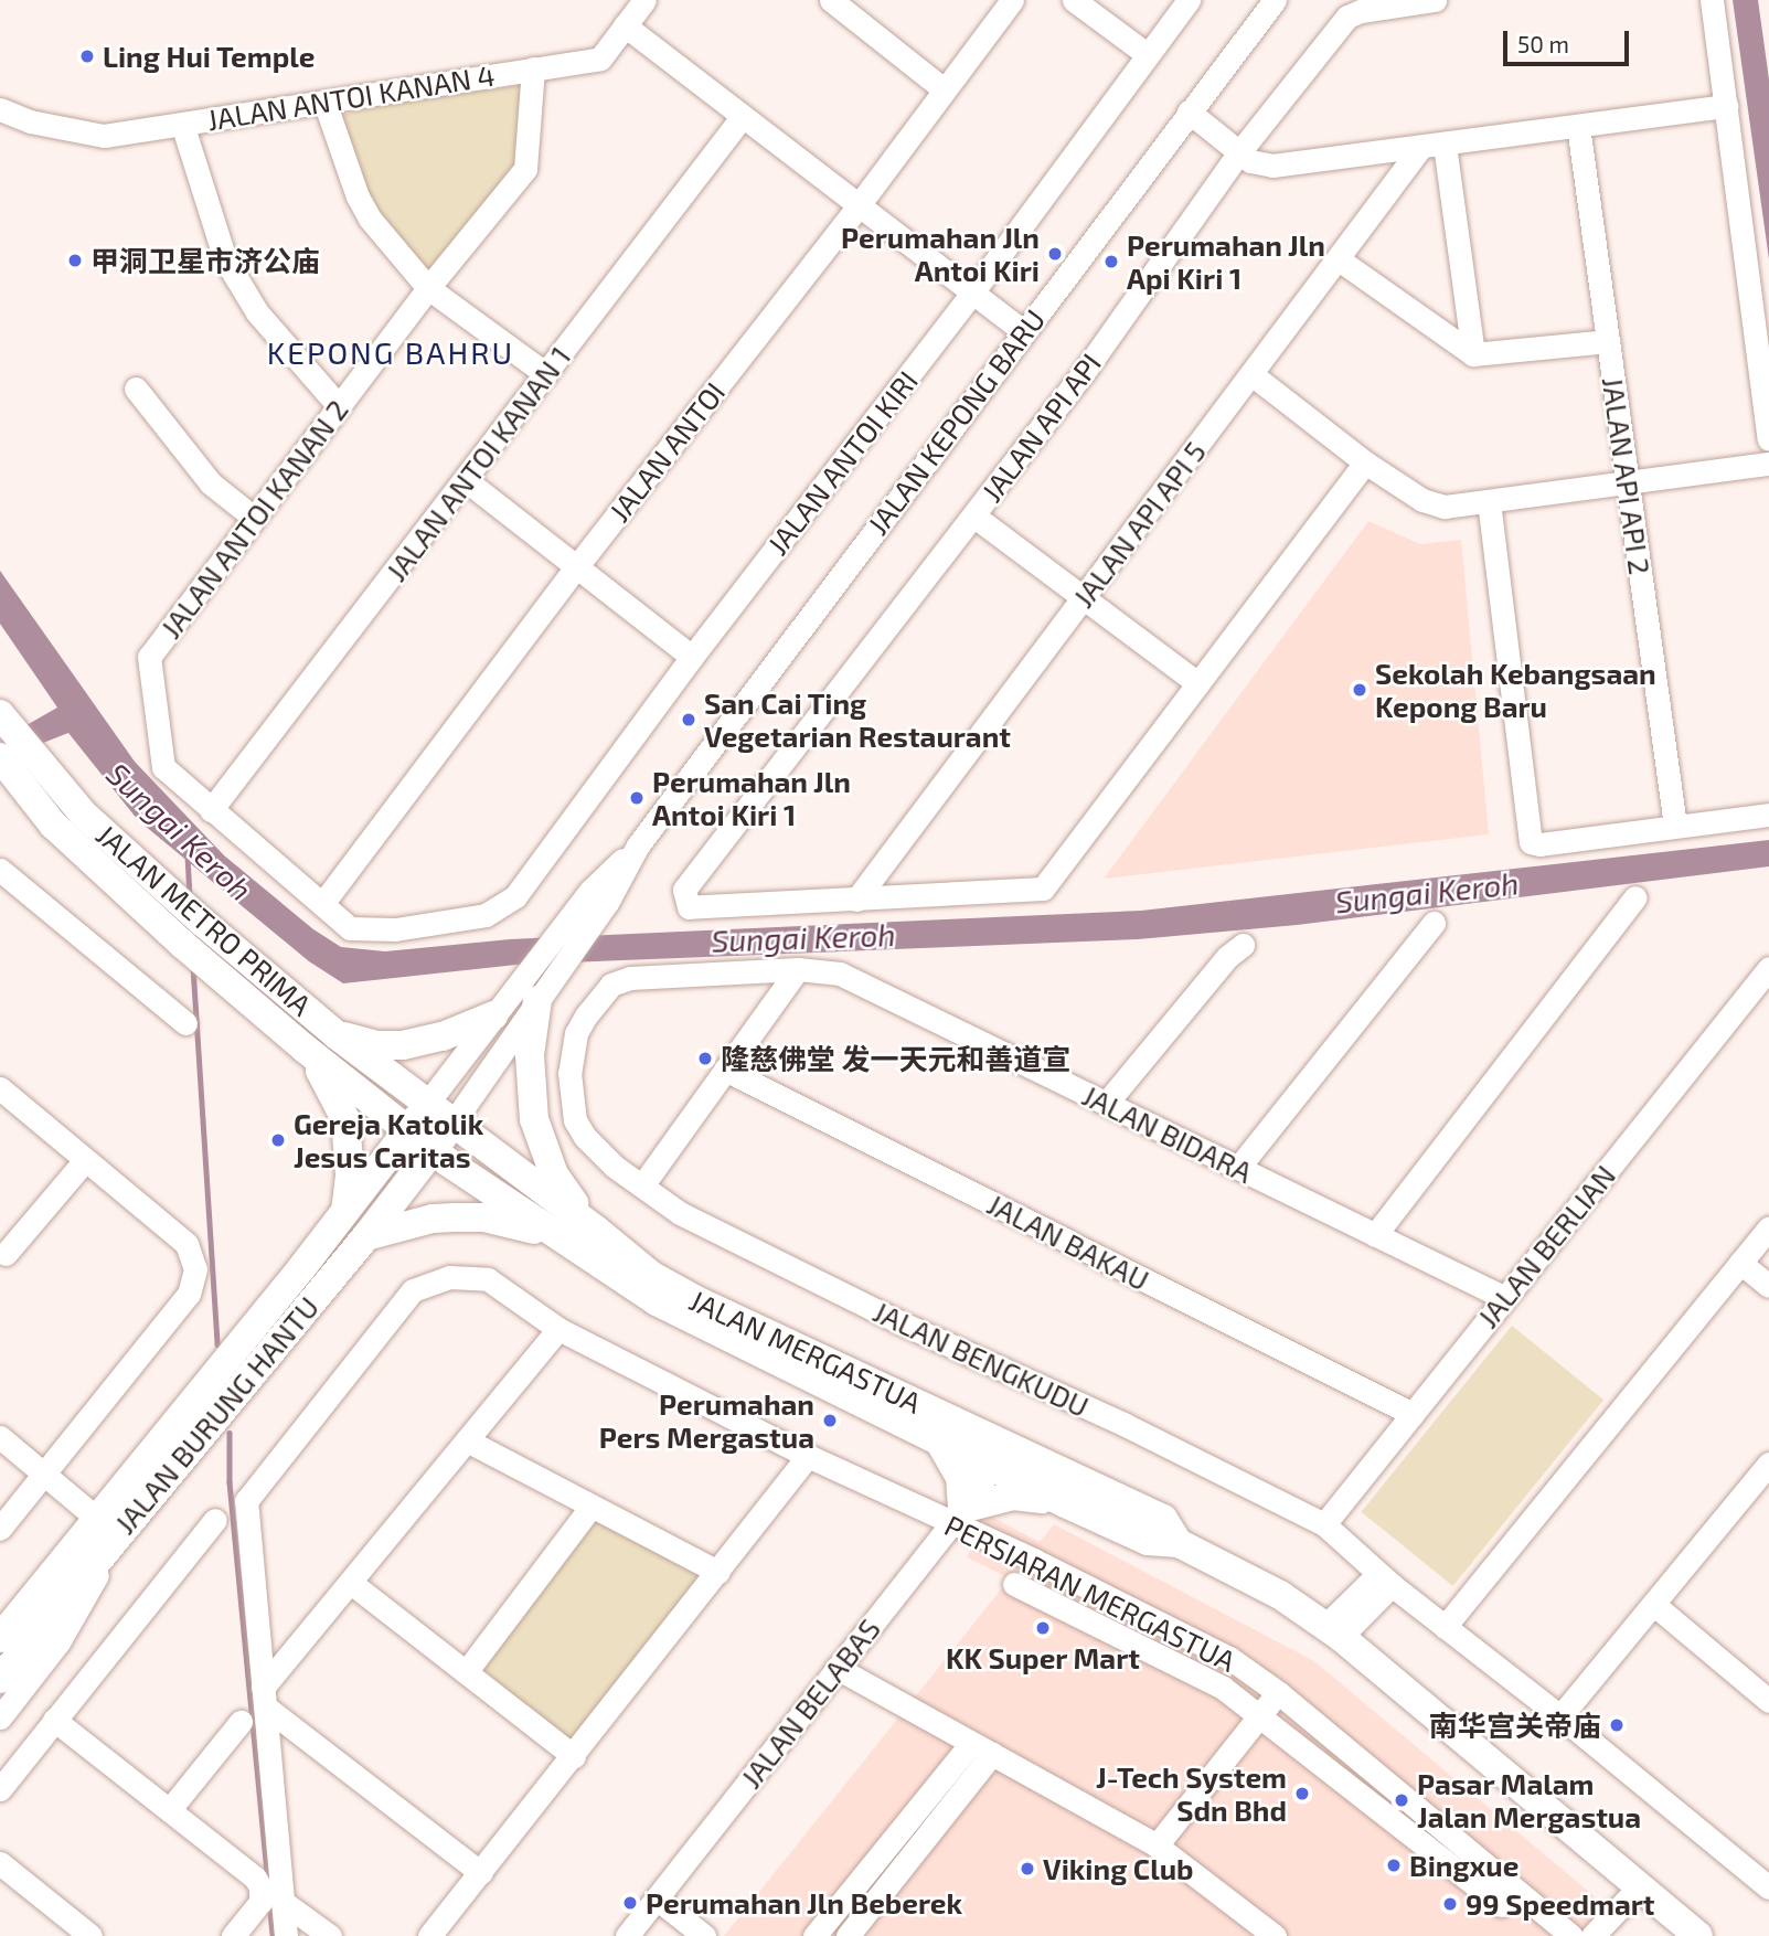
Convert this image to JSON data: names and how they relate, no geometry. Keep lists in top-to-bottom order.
{
  "streets": {
    "main road": ["JALAN METRO PRIMA", "JALAN MERGASTUA", "JALAN BURUNG HANTU"],
    "street": [
      "JALAN ANTOI KANAN 4",
      "JALAN KEPONG BARU",
      "JALAN API API",
      "JALAN ANTOI",
      "JALAN ANTOI KIRI",
      "JALAN ANTOI KANAN 1",
      "JALAN API API 2",
      "JALAN ANTOI KANAN 2",
      "JALAN API API 5",
      "JALAN BIDARA",
      "JALAN BAKAU",
      "JALAN BERLIAN",
      "JALAN BENGKUDU",
      "PERSIARAN MERGASTUA",
      "JALAN BELABAS"
    ]
  },
  "crossings": [
    ["JALAN ANTOI KANAN 4", "JALAN ANTOI KANAN 2"],
    ["JALAN KEPONG BARU", "JALAN METRO PRIMA"],
    ["JALAN KEPONG BARU", "JALAN MERGASTUA"],
    ["JALAN KEPONG BARU", "JALAN BURUNG HANTU"],
    ["JALAN API API", "JALAN API API 5"],
    ["JALAN ANTOI", "JALAN ANTOI KIRI"],
    ["JALAN ANTOI KANAN 1", "JALAN ANTOI KANAN 2"],
    ["JALAN METRO PRIMA", "JALAN MERGASTUA"],
    ["JALAN METRO PRIMA", "JALAN BURUNG HANTU"],
    ["JALAN BIDARA", "JALAN BERLIAN"],
    ["JALAN BIDARA", "JALAN BENGKUDU"],
    ["JALAN BAKAU", "JALAN BERLIAN"],
    ["JALAN BERLIAN", "JALAN BENGKUDU"],
    ["JALAN MERGASTUA", "JALAN BURUNG HANTU"],
    ["JALAN MERGASTUA", "JALAN BELABAS"],
    ["PERSIARAN MERGASTUA", "JALAN BELABAS"]
  ],
  "districts": ["KEPONG BAHRU"],
  "water": ["Sungai Keroh"],
  "places": [
    "Ling Hui Temple",
    "Perumahan Jln Antoi Kiri",
    "甲洞卫星市济公庙",
    "Perumahan Jln Api Kiri 1",
    "Sekolah Kebangsaan Kepong Baru",
    "San Cai Ting Vegetarian Restaurant",
    "Perumahan Jln Antoi Kiri 1",
    "隆慈佛堂 发一天元和善道宣",
    "Gereja Katolik Jesus Caritas",
    "Perumahan Pers Mergastua",
    "KK Super Mart",
    "南华宫关帝庙",
    "J-Tech System Sdn Bhd",
    "Pasar Malam Jalan Mergastua",
    "Bingxue",
    "Viking Club",
    "Perumahan Jln Beberek",
    "99 Speedmart"
  ],
  "scale_bar": "50 m"
}
